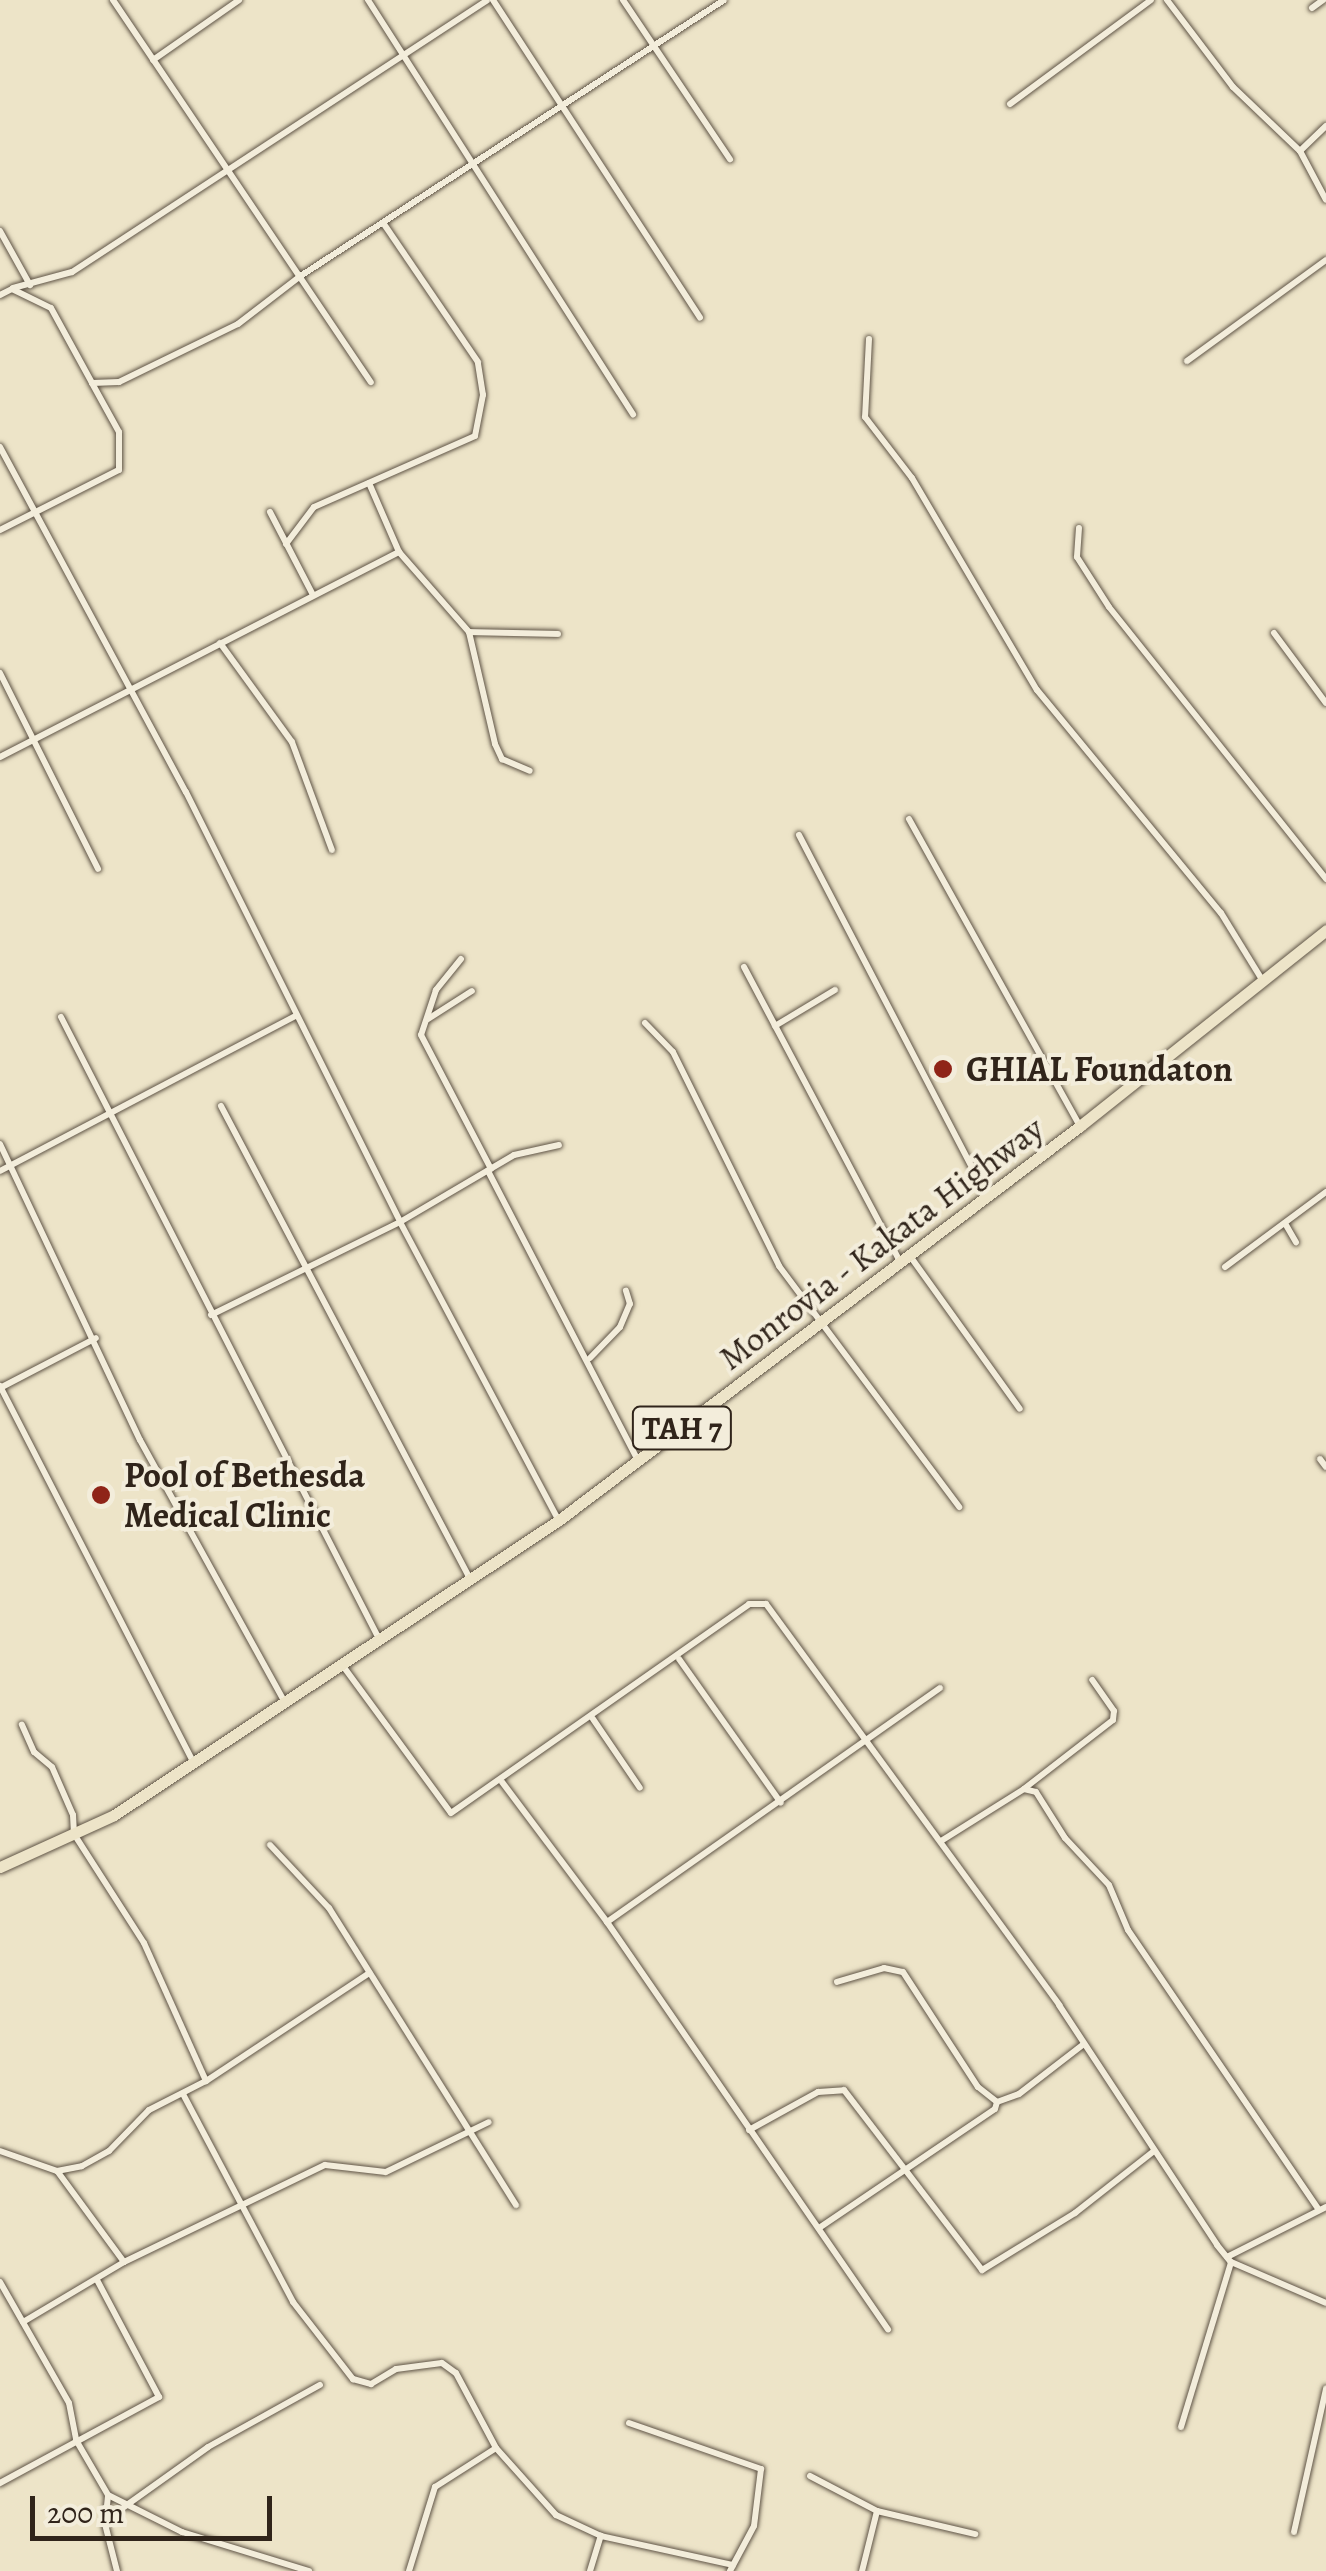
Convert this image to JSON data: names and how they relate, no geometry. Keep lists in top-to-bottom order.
{
  "streets": {
    "highway": ["Monrovia - Kakata Highway", "TAH 7"]
  },
  "places": ["GHIAL Foundaton", "Pool of Bethesda Medical Clinic"],
  "scale_bar": "200 m"
}
